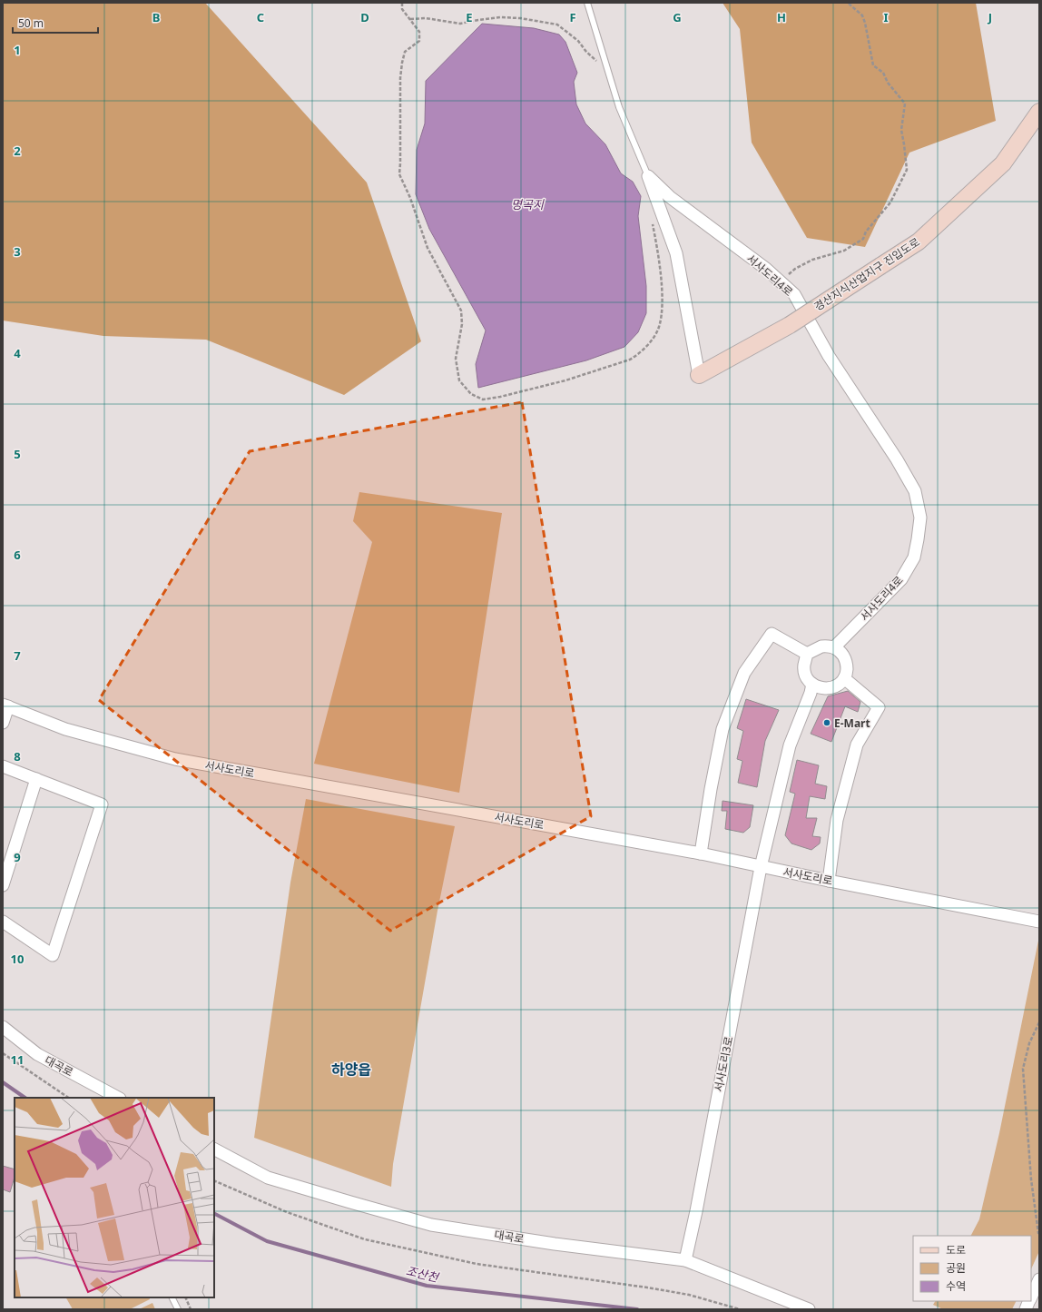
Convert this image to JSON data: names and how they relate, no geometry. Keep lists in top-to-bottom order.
{
  "streets": {
    "street": [
      "경산지식산업지구 진입도로",
      "서사도리4로",
      "서사도리로",
      "서사도리3로",
      "대곡로"
    ]
  },
  "crossings": [
    ["서사도리로", "서사도리3로"],
    ["서사도리3로", "대곡로"]
  ],
  "districts": ["하양읍"],
  "water": ["명곡지", "조산천"],
  "places": ["E-Mart"],
  "legend": ["도로", "공원", "수역"],
  "scale_bar": "50 m",
  "grid": {
    "columns": [
      "B",
      "C",
      "D",
      "E",
      "F",
      "G",
      "H",
      "I",
      "J"
    ],
    "rows": [
      "1",
      "2",
      "3",
      "4",
      "5",
      "6",
      "7",
      "8",
      "9",
      "10",
      "11"
    ]
  }
}
